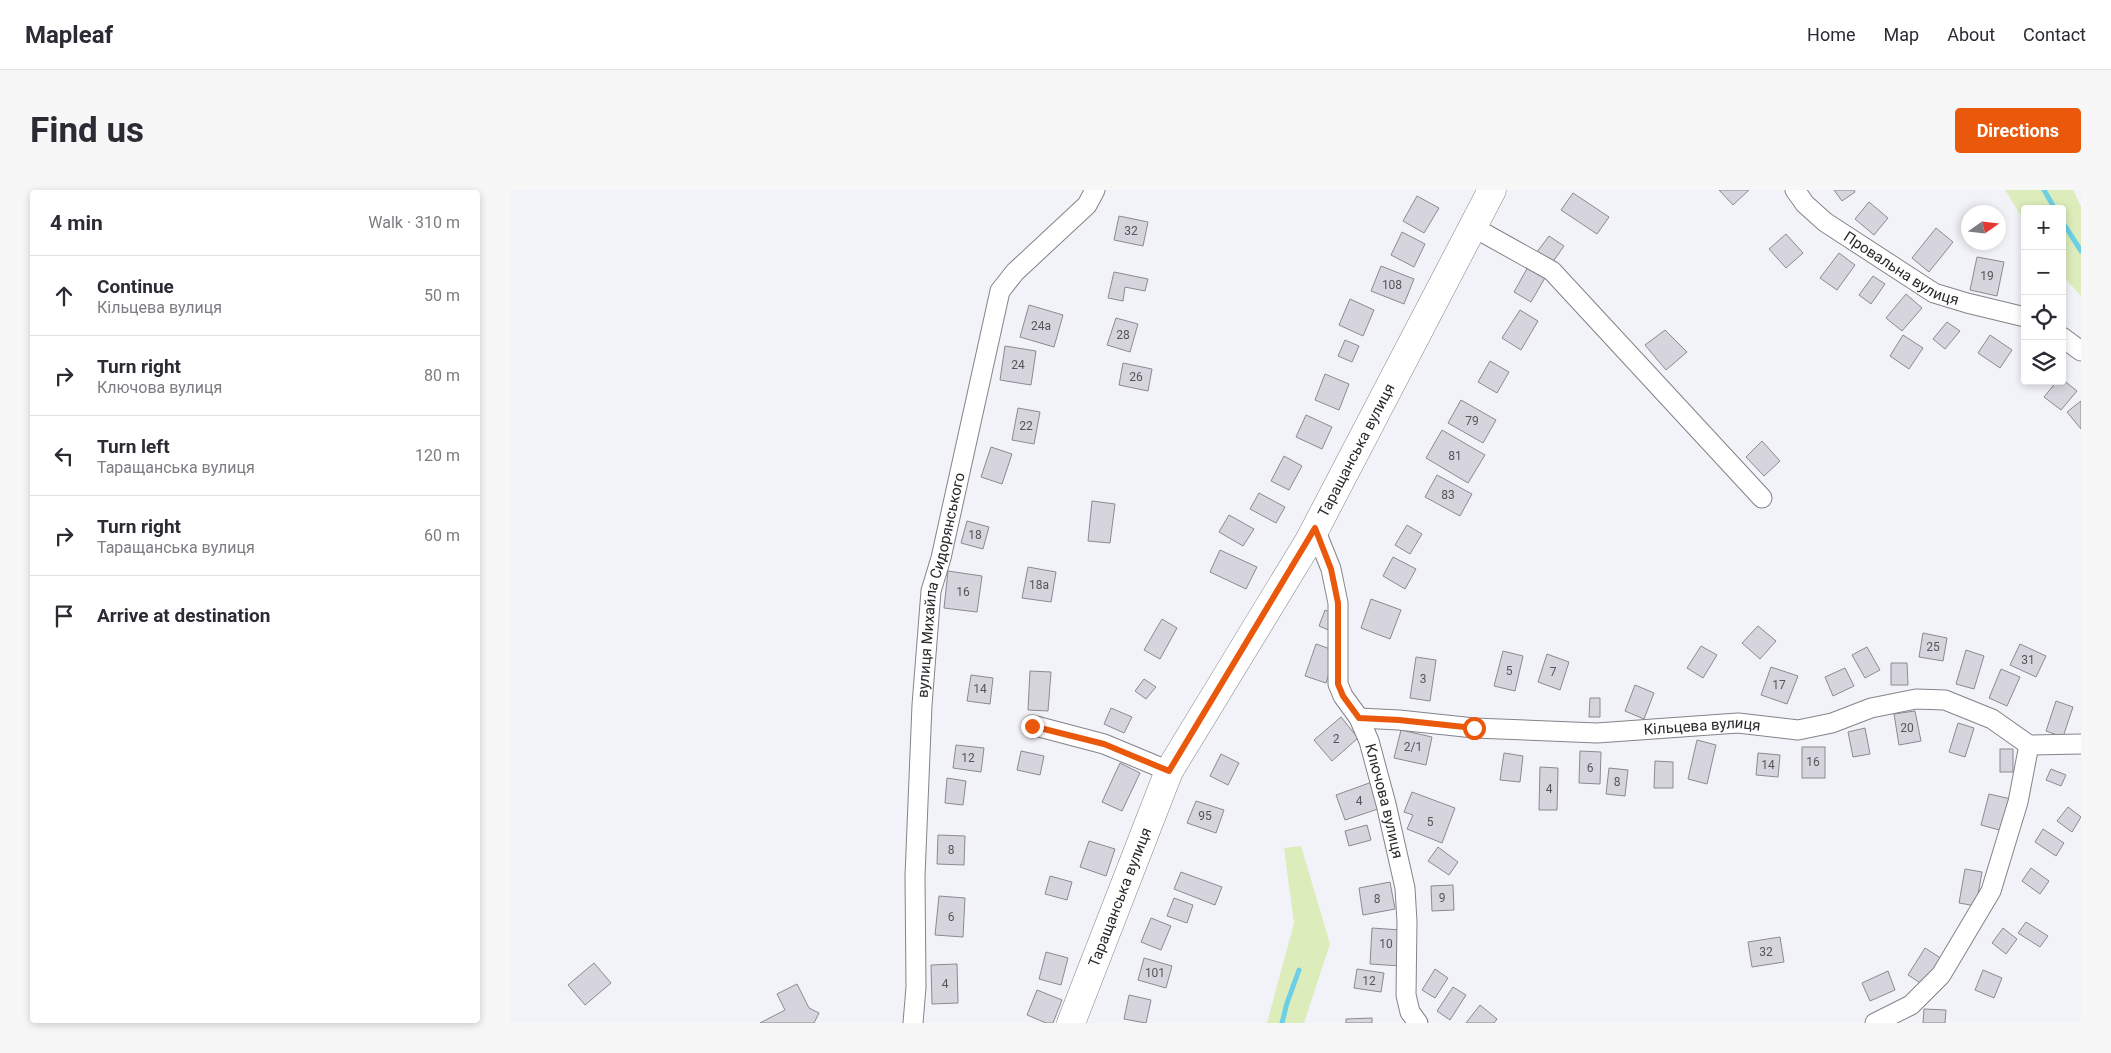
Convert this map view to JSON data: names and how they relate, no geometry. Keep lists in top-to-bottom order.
{
  "streets": {
    "main road": ["Таращанська вулиця"],
    "street": [
      "Провальна вулиця",
      "вулиця Михайла Сидорянського",
      "Кільцева вулиця",
      "Ключова вулиця"
    ]
  },
  "crossings": [
    ["Таращанська вулиця", "Ключова вулиця"],
    ["Кільцева вулиця", "Ключова вулиця"]
  ],
  "house_numbers": [
    "32",
    "19",
    "108",
    "24а",
    "28",
    "24",
    "26",
    "79",
    "22",
    "81",
    "83",
    "18",
    "18а",
    "16",
    "25",
    "31",
    "5",
    "7",
    "3",
    "17",
    "14",
    "20",
    "2",
    "2/1",
    "12",
    "16",
    "14",
    "6",
    "8",
    "4",
    "4",
    "95",
    "5",
    "8",
    "9",
    "8",
    "6",
    "10",
    "32",
    "101",
    "12",
    "4"
  ],
  "north": "right",
  "page": {
    "header": "Mapleaf",
    "nav": [
      "Home",
      "Map",
      "About",
      "Contact"
    ],
    "buttons": "Directions",
    "title": "Find us",
    "heading": ["4 min", "Walk · 310 m"],
    "map_buttons": ["+", "−"],
    "list": [
      ["Continue", "Кільцева вулиця", "50 m"],
      ["Turn right", "Ключова вулиця", "80 m"],
      ["Turn left", "Таращанська вулиця", "120 m"],
      ["Turn right", "Таращанська вулиця", "60 m"],
      "Arrive at destination"
    ]
  }
}
